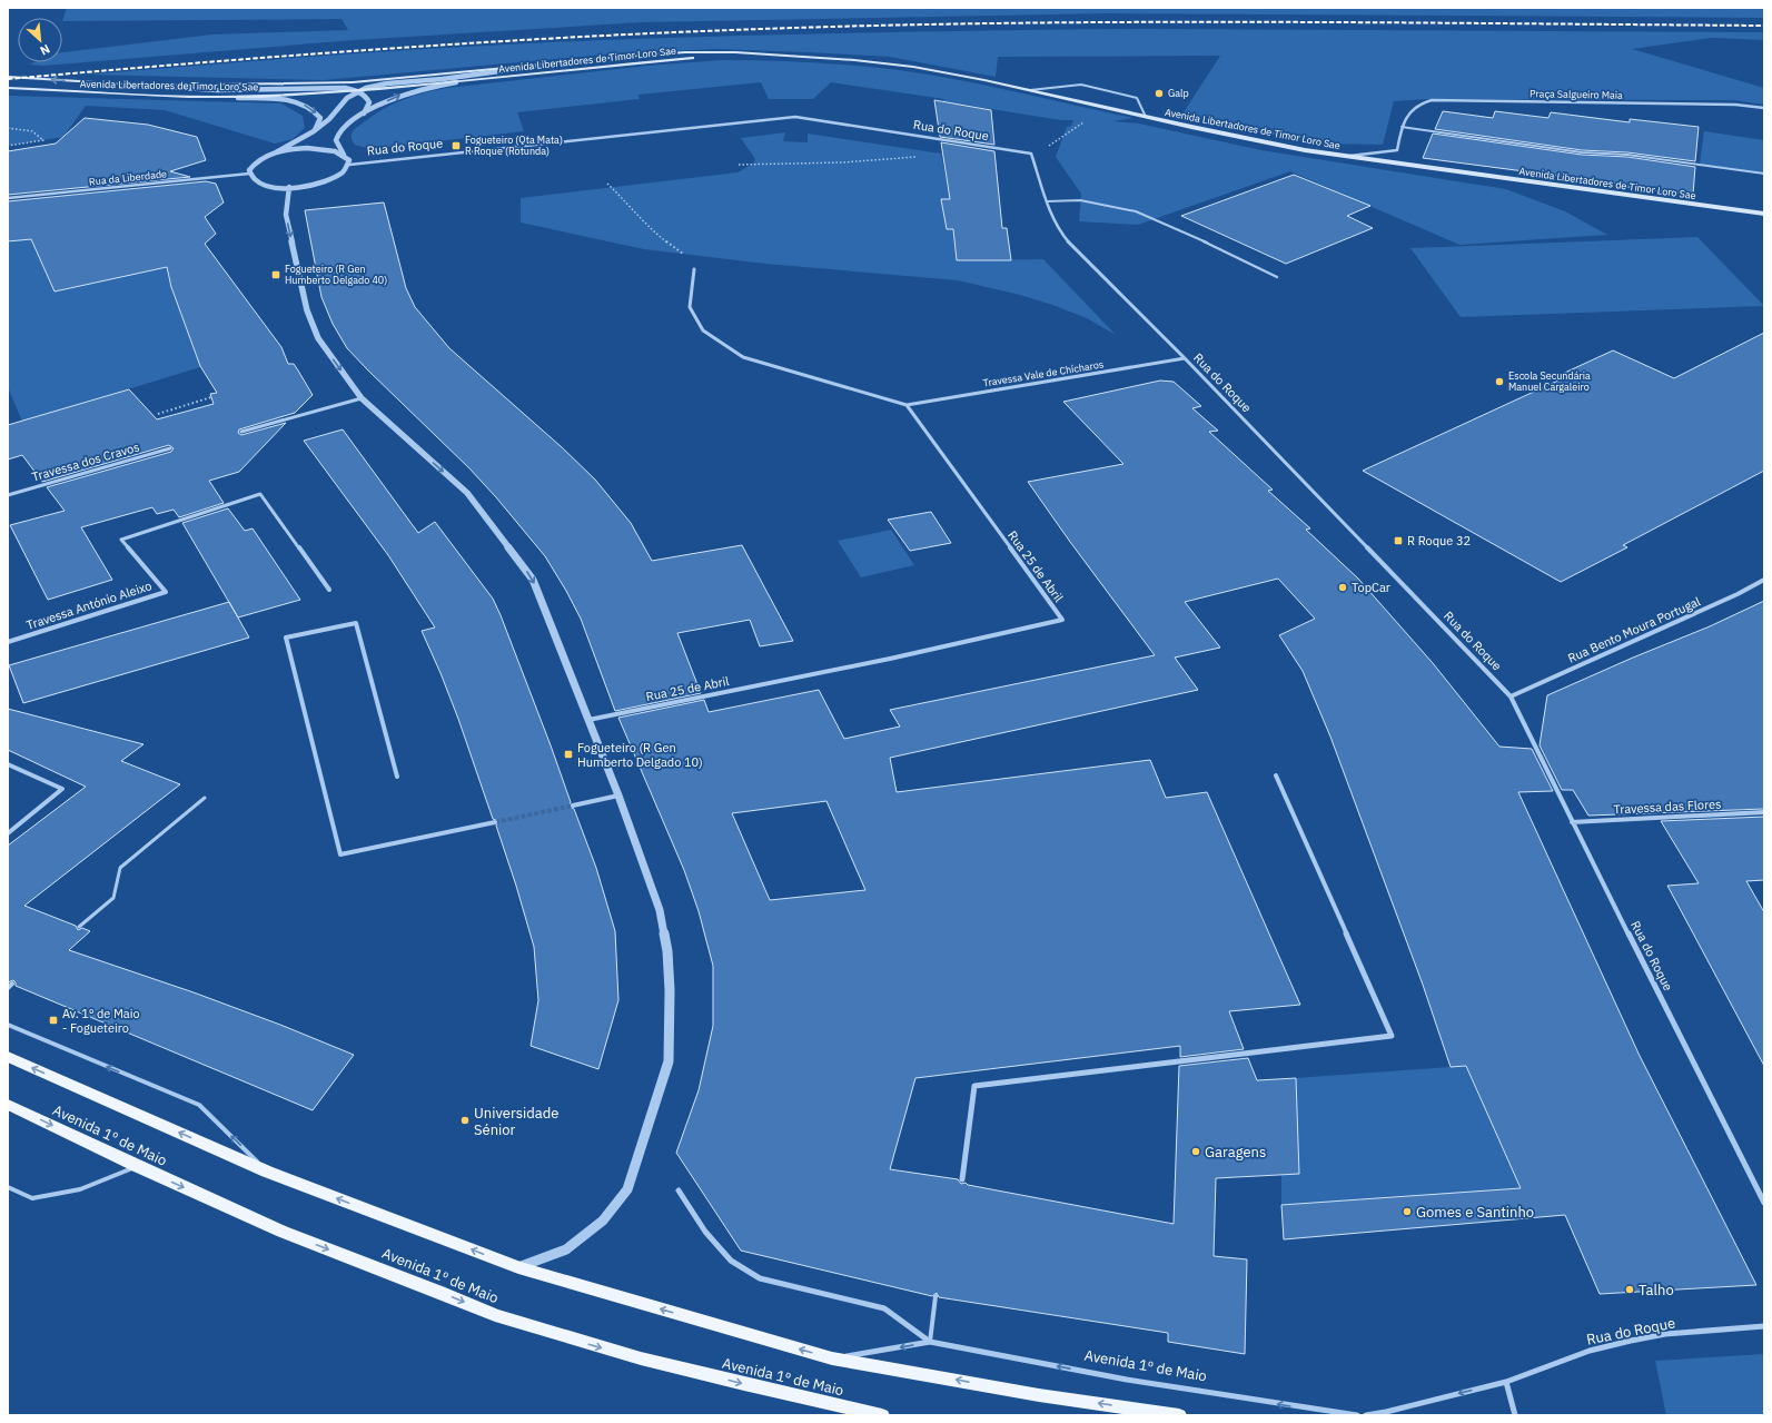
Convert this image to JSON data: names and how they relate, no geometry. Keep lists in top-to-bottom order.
{
  "streets": {
    "main road": ["Avenida Libertadores de Timor Loro Sae", "Avenida 1º de Maio"],
    "street": [
      "Praça Salgueiro Maia",
      "Rua do Roque",
      "Rua da Liberdade",
      "Travessa Vale de Chícharos",
      "Travessa dos Cravos",
      "Rua 25 de Abril",
      "Travessa António Aleixo",
      "Rua Bento Moura Portugal",
      "Travessa das Flores"
    ]
  },
  "crossings": [
    ["Avenida Libertadores de Timor Loro Sae", "Praça Salgueiro Maia"],
    ["Rua do Roque", "Travessa Vale de Chícharos"],
    ["Rua do Roque", "Rua Bento Moura Portugal"],
    ["Rua do Roque", "Travessa das Flores"],
    ["Travessa Vale de Chícharos", "Rua 25 de Abril"]
  ],
  "places": {
    "other": [
      "Galp",
      "Escola Secundária Manuel Cargaleiro",
      "TopCar",
      "Universidade Sénior",
      "Garagens",
      "Gomes e Santinho",
      "Talho"
    ],
    "transit": [
      "Fogueteiro (Qta Mata) R Roque (Rotunda)",
      "Fogueteiro (R Gen Humberto Delgado 40)",
      "R Roque 32",
      "Fogueteiro (R Gen Humberto Delgado 10)",
      "Av. 1º de Maio - Fogueteiro"
    ]
  },
  "north": "bottom right"
}
